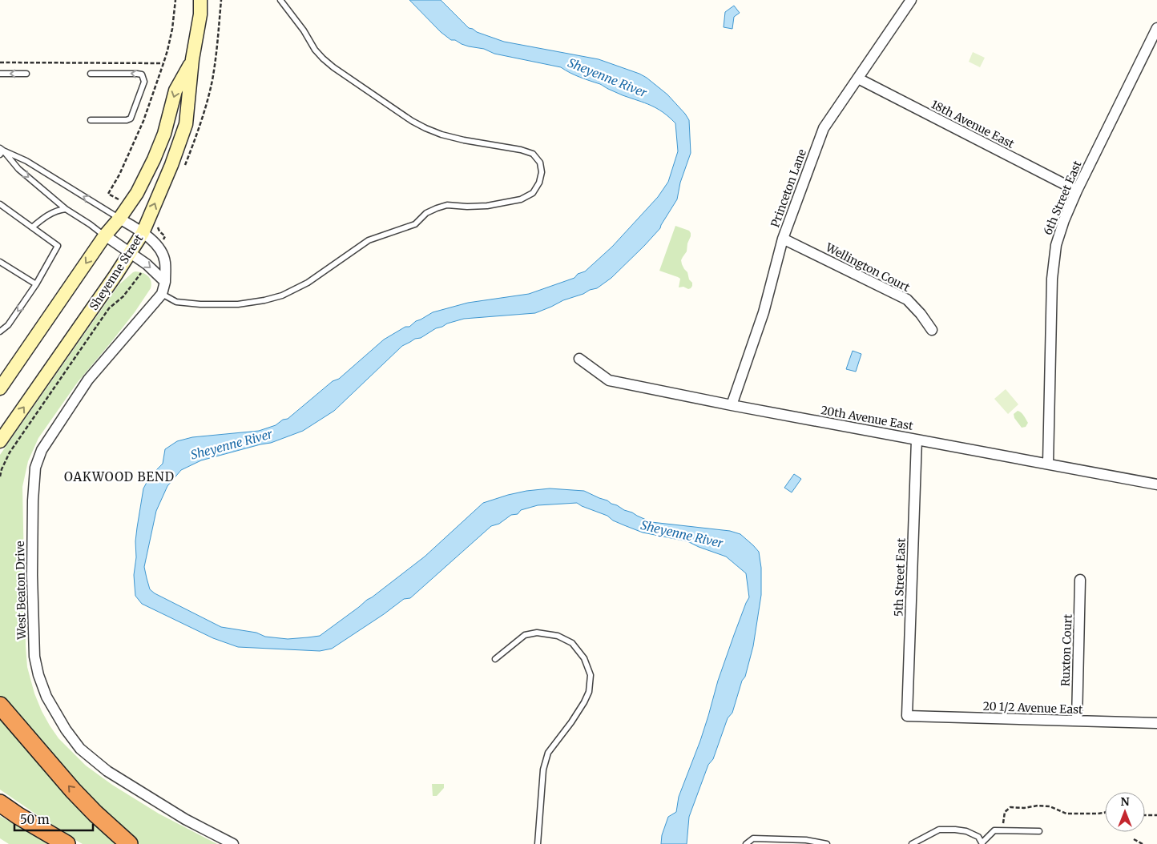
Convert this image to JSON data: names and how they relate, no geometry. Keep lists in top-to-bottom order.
{
  "streets": {
    "main road": ["Sheyenne Street"],
    "street": [
      "18th Avenue East",
      "Princeton Lane",
      "6th Street East",
      "Wellington Court",
      "20th Avenue East",
      "5th Street East",
      "West Beaton Drive",
      "Ruxton Court",
      "20 1/2 Avenue East"
    ]
  },
  "crossings": [
    ["18th Avenue East", "Princeton Lane"],
    ["18th Avenue East", "6th Street East"],
    ["Princeton Lane", "Wellington Court"],
    ["Princeton Lane", "20th Avenue East"],
    ["6th Street East", "20th Avenue East"],
    ["Sheyenne Street", "West Beaton Drive"],
    ["20th Avenue East", "5th Street East"],
    ["5th Street East", "20 1/2 Avenue East"],
    ["Ruxton Court", "20 1/2 Avenue East"]
  ],
  "districts": ["OAKWOOD BEND"],
  "water": ["Sheyenne River"],
  "scale_bar": "50 m",
  "north": "top"
}
